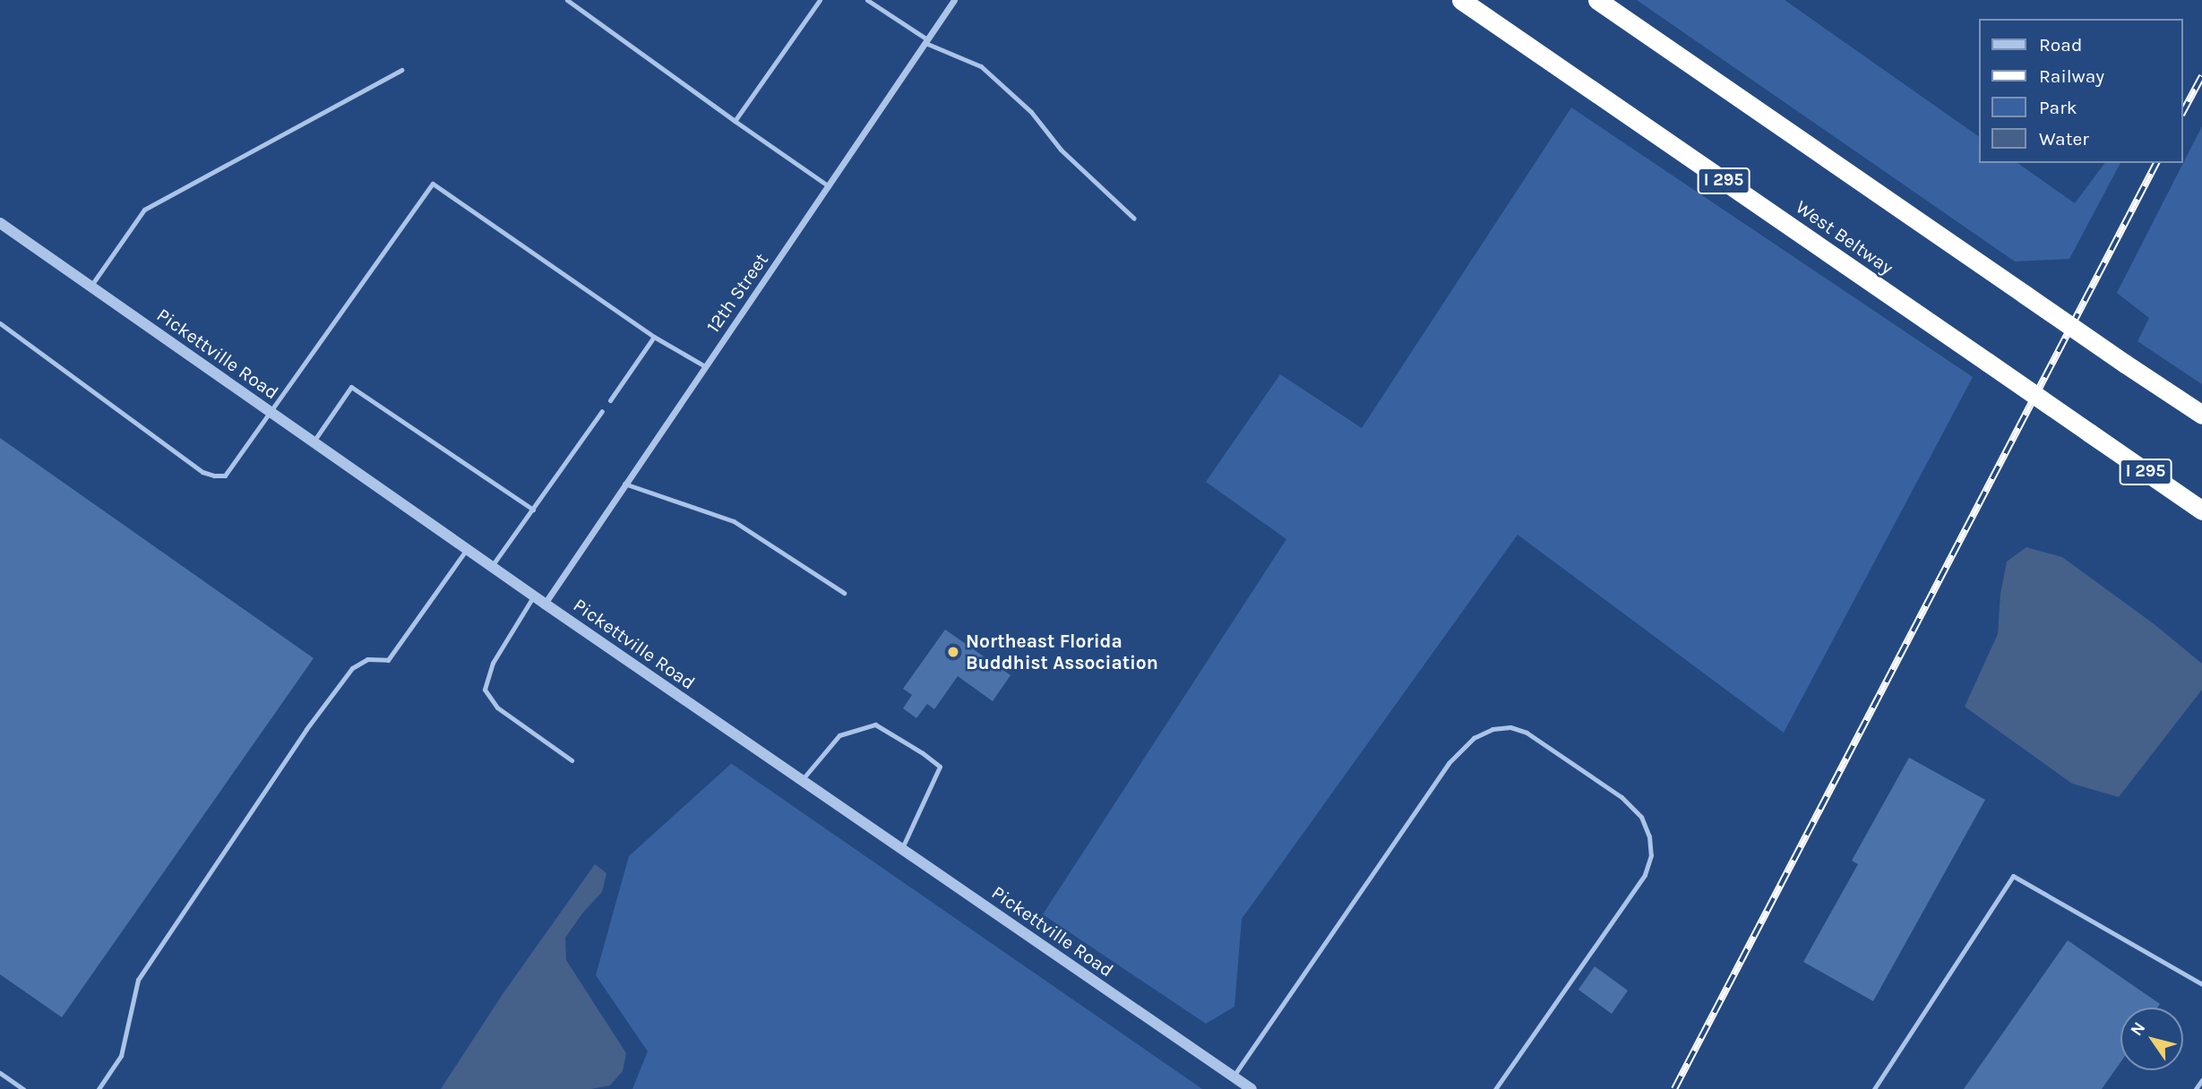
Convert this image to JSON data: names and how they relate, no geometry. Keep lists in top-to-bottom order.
{
  "streets": {
    "highway": ["I 295", "West Beltway"],
    "street": ["12th Street", "Pickettville Road"]
  },
  "crossings": [
    ["12th Street", "Pickettville Road"]
  ],
  "places": ["Northeast Florida Buddhist Association"],
  "legend": [
    "Road",
    "Railway",
    "Park",
    "Water"
  ],
  "north": "top left"
}
